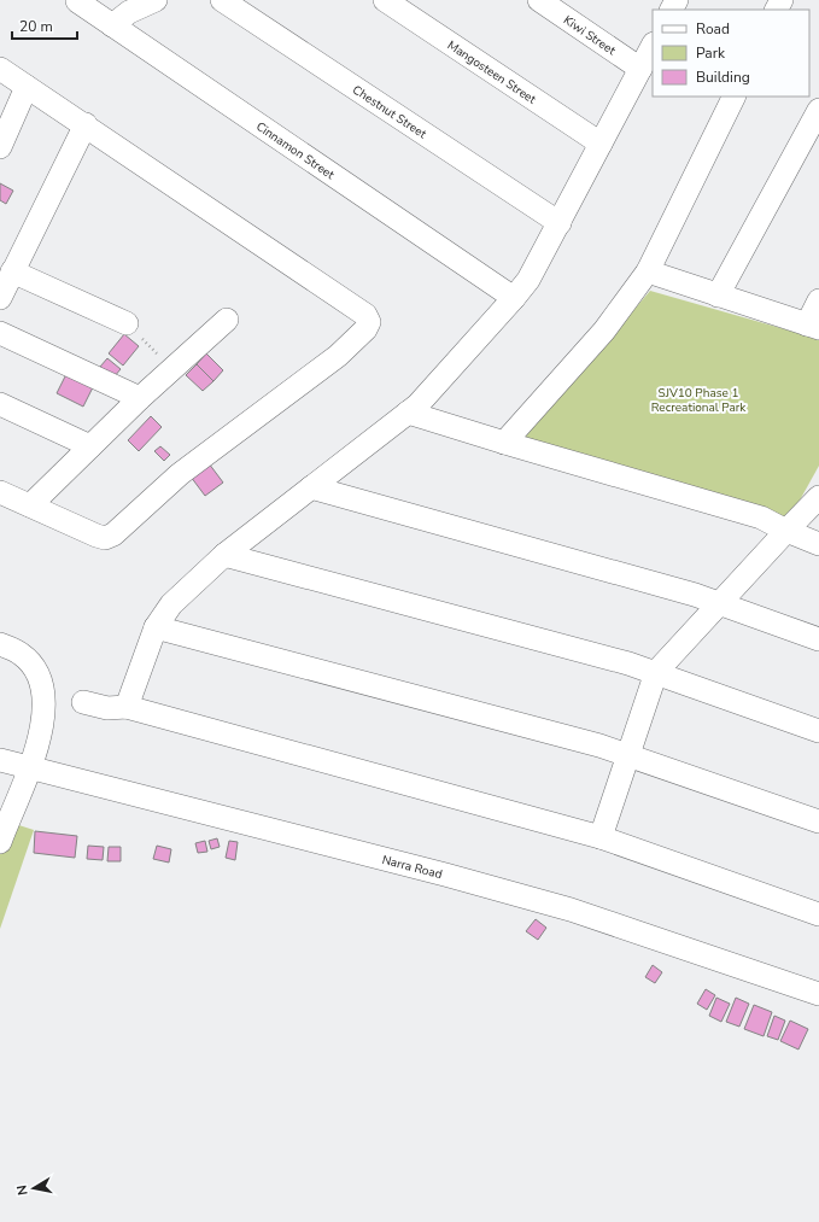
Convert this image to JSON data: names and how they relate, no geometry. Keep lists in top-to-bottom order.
{
  "streets": {
    "street": [
      "Kiwi Street",
      "Mangosteen Street",
      "Chestnut Street",
      "Cinnamon Street",
      "Narra Road"
    ]
  },
  "parks": ["SJV10 Phase 1 Recreational Park"],
  "legend": ["Road", "Park", "Building"],
  "scale_bar": "20 m",
  "north": "left"
}
